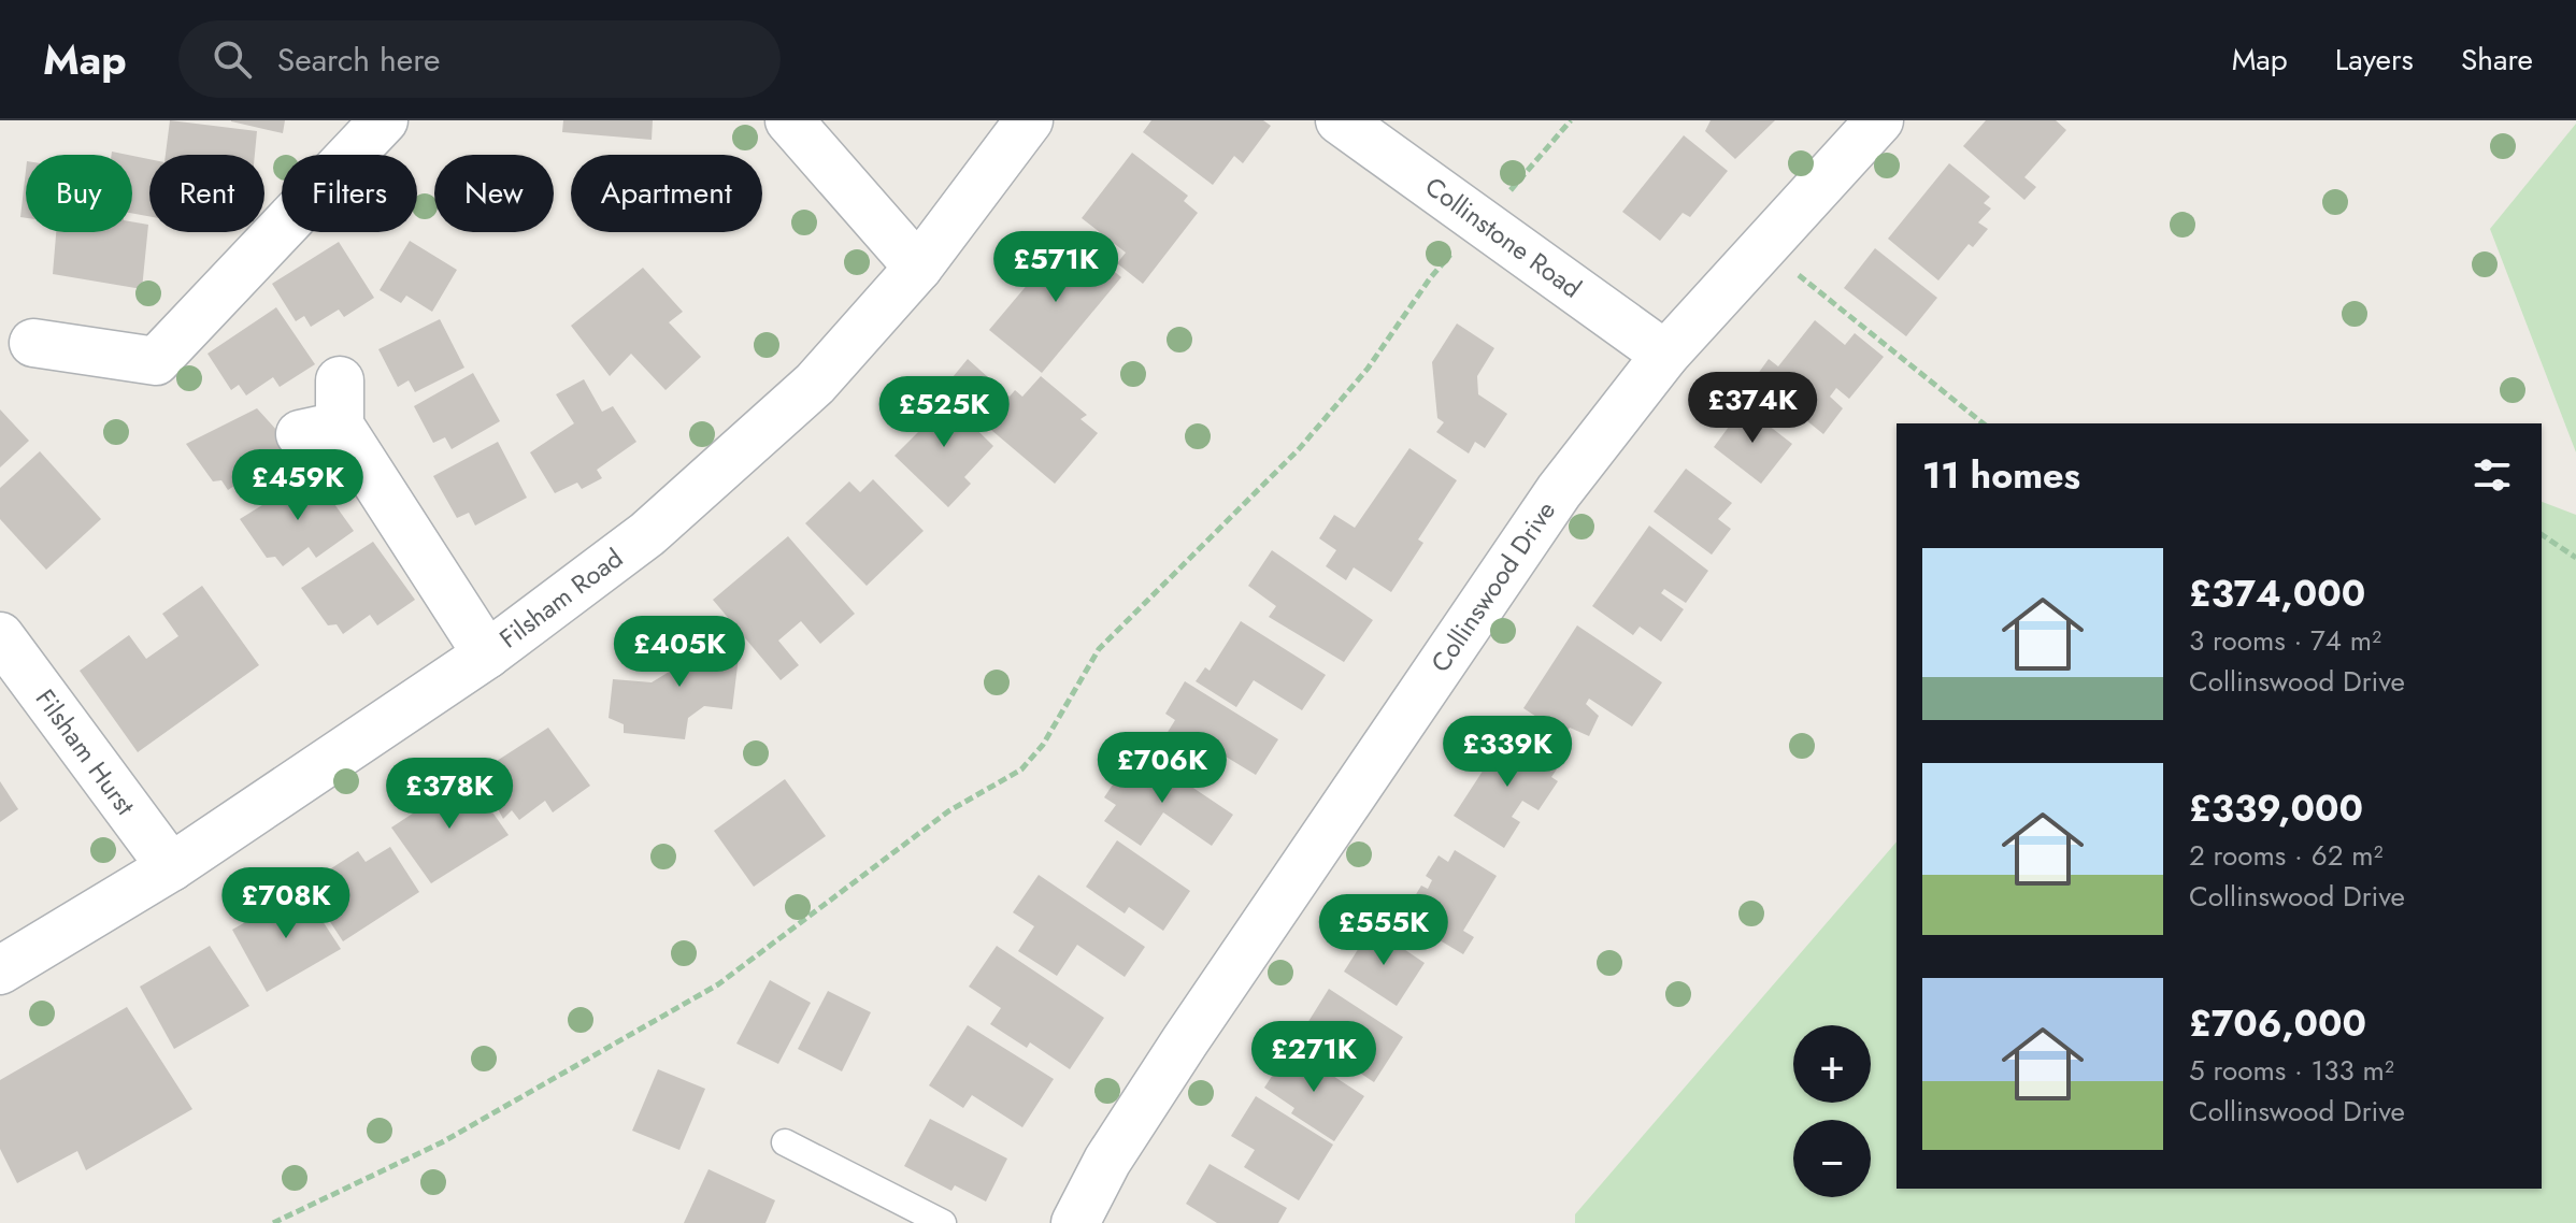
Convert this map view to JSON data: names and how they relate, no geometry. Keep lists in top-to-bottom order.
{
  "streets": {
    "street": [
      "Collinstone Road",
      "Collinswood Drive",
      "Filsham Road",
      "Filsham Hurst"
    ]
  },
  "crossings": [
    ["Collinstone Road", "Collinswood Drive"],
    ["Filsham Road", "Filsham Hurst"]
  ],
  "page": {
    "header": "Map",
    "search": "Search here",
    "nav": ["Map", "Layers", "Share"],
    "chip": [
      "Buy",
      "Rent",
      "Filters",
      "New",
      "Apartment"
    ],
    "price": [
      "£571K",
      "£374K",
      "£525K",
      "£459K",
      "£405K",
      "£339K",
      "£706K",
      "£378K",
      "£708K",
      "£555K",
      "£271K"
    ],
    "heading": "11 homes",
    "list": [
      {
        "name": "£374,000",
        "note": "3 rooms · 74 m² · Collinswood Drive"
      },
      {
        "name": "£339,000",
        "note": "2 rooms · 62 m² · Collinswood Drive"
      },
      {
        "name": "£706,000",
        "note": "5 rooms · 133 m² · Collinswood Drive"
      }
    ],
    "map_buttons": ["+", "−"]
  }
}
